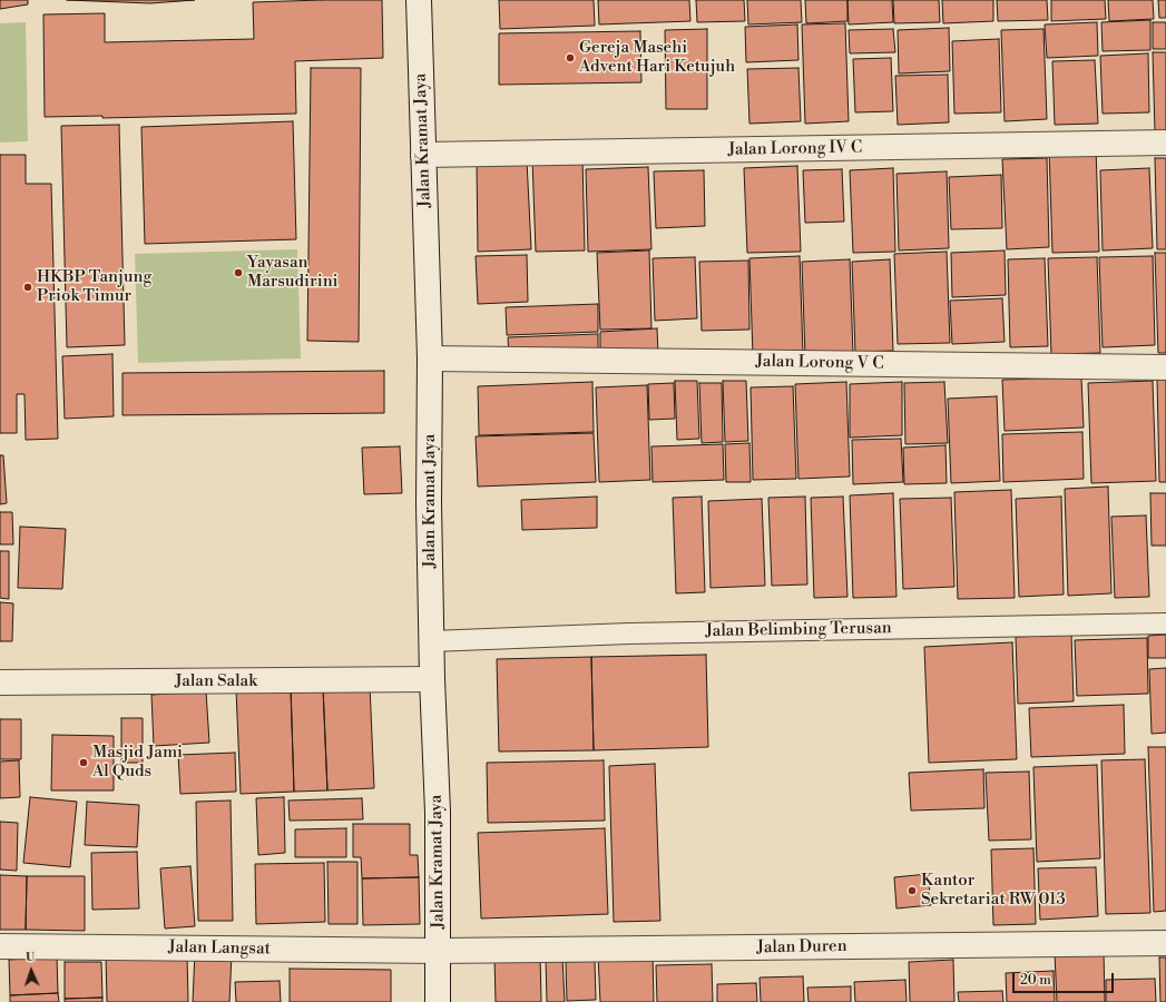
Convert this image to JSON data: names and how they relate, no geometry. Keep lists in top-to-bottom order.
{
  "streets": {
    "street": [
      "Jalan Kramat Jaya",
      "Jalan Lorong IV C",
      "Jalan Lorong V C",
      "Jalan Salak",
      "Jalan Duren",
      "Jalan Langsat"
    ],
    "lane": ["Jalan Belimbing Terusan"]
  },
  "crossings": [
    ["Jalan Kramat Jaya", "Jalan Lorong IV C"],
    ["Jalan Kramat Jaya", "Jalan Lorong V C"],
    ["Jalan Kramat Jaya", "Jalan Belimbing Terusan"],
    ["Jalan Kramat Jaya", "Jalan Salak"],
    ["Jalan Kramat Jaya", "Jalan Duren"],
    ["Jalan Kramat Jaya", "Jalan Langsat"],
    ["Jalan Duren", "Jalan Langsat"]
  ],
  "places": [
    "Gereja Masehi Advent Hari Ketujuh",
    "Yayasan Marsudirini",
    "HKBP Tanjung Priok Timur",
    "Masjid Jami Al Quds",
    "Kantor Sekretariat RW 013"
  ],
  "scale_bar": "20 m",
  "north": "top"
}
